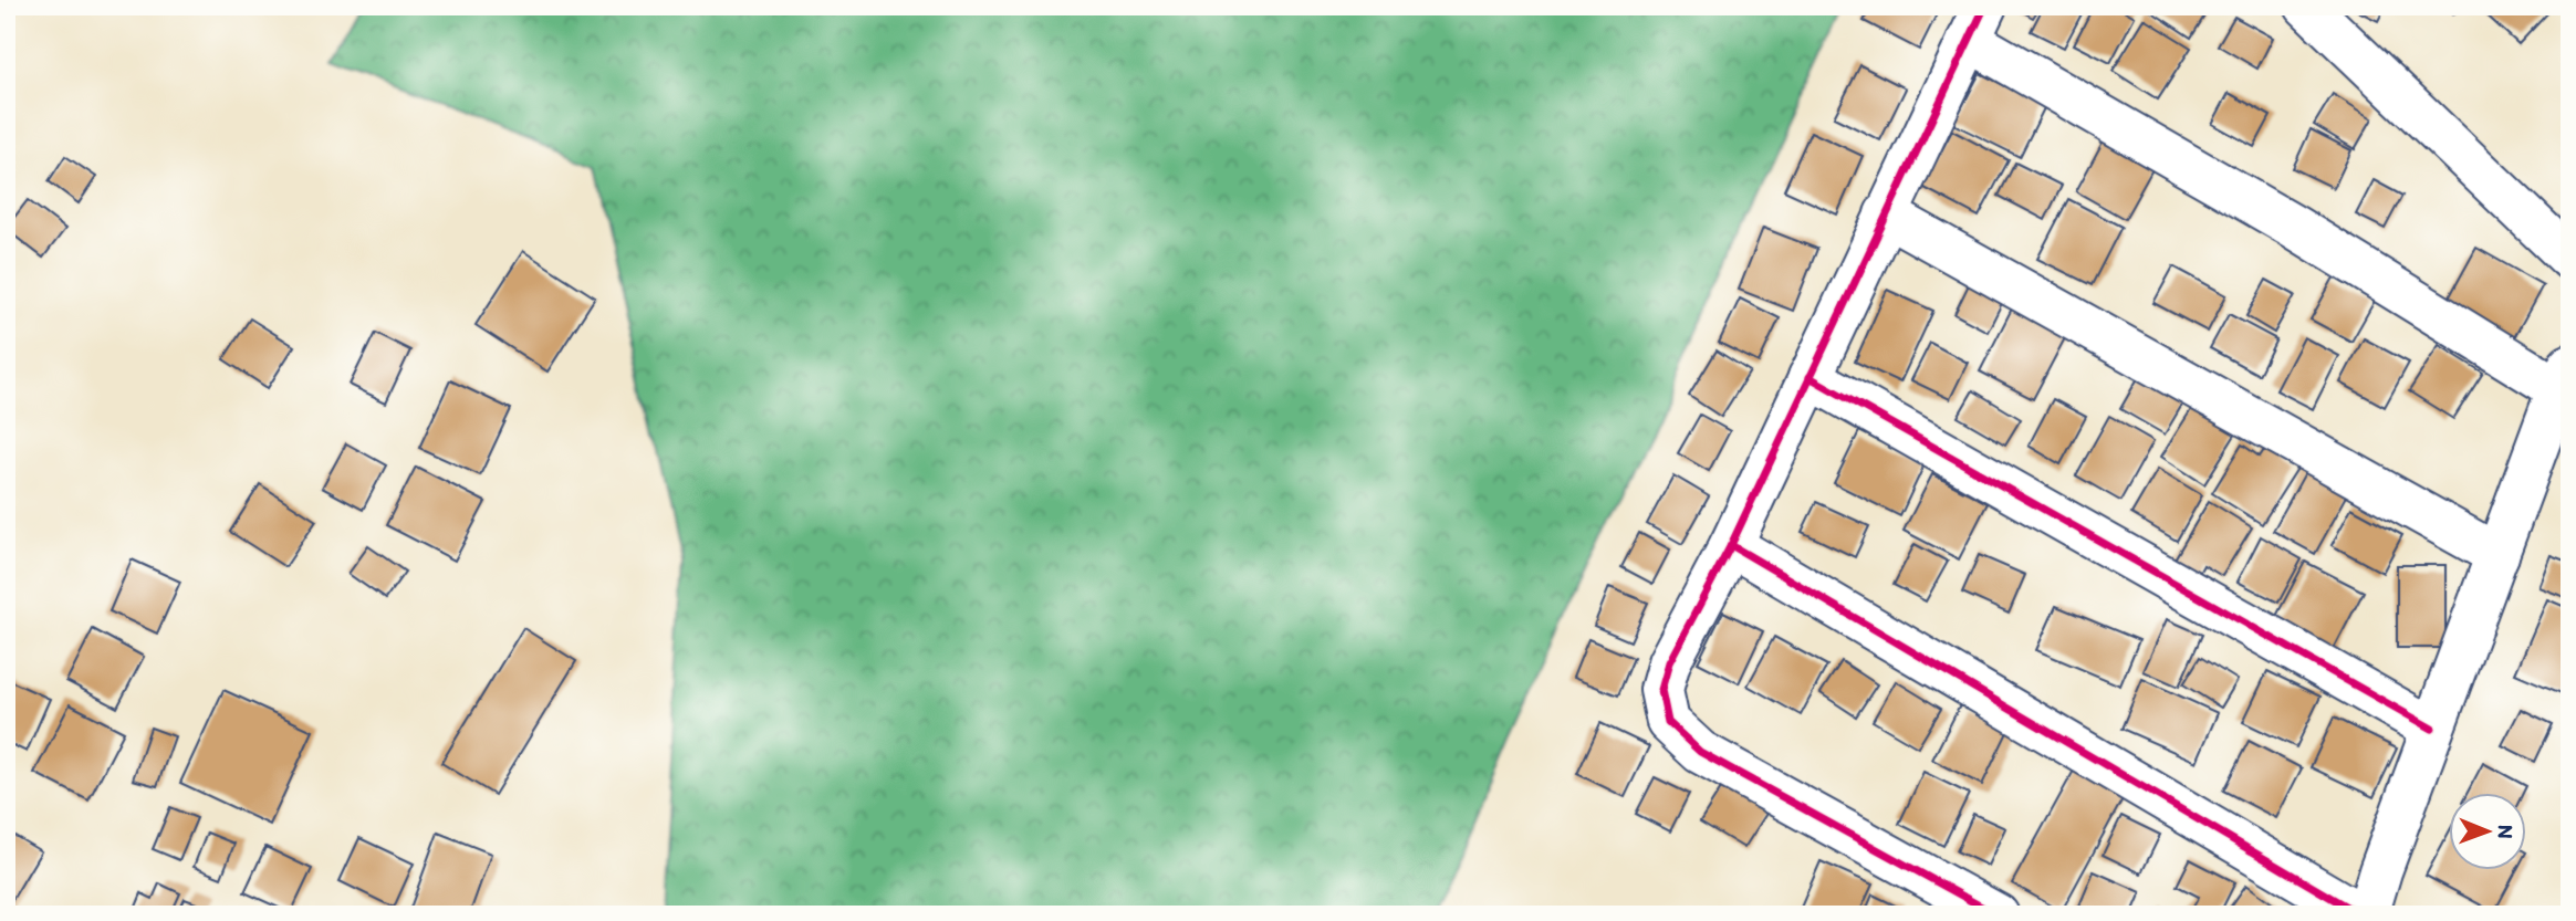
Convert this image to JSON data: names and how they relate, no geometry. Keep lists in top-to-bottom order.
{
  "north": "right"
}
